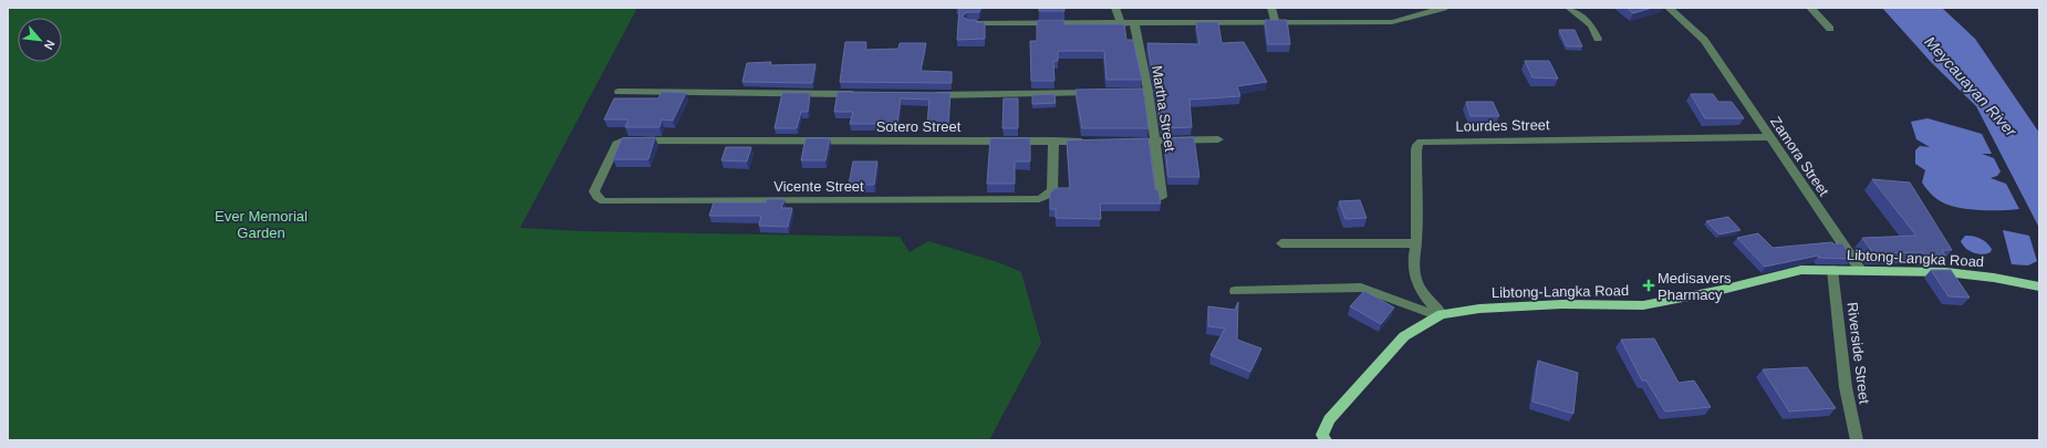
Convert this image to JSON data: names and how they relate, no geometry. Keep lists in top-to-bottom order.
{
  "streets": {
    "main road": ["Libtong-Langka Road"],
    "street": [
      "Martha Street",
      "Lourdes Street",
      "Sotero Street",
      "Zamora Street",
      "Vicente Street",
      "Riverside Street"
    ]
  },
  "crossings": [
    ["Lourdes Street", "Zamora Street"],
    ["Lourdes Street", "Libtong-Langka Road"],
    ["Sotero Street", "Vicente Street"],
    ["Zamora Street", "Libtong-Langka Road"],
    ["Libtong-Langka Road", "Riverside Street"]
  ],
  "water": ["Meycauayan River"],
  "parks": ["Ever Memorial Garden"],
  "places": {
    "health": ["Medisavers Pharmacy"]
  },
  "north": "bottom right"
}
